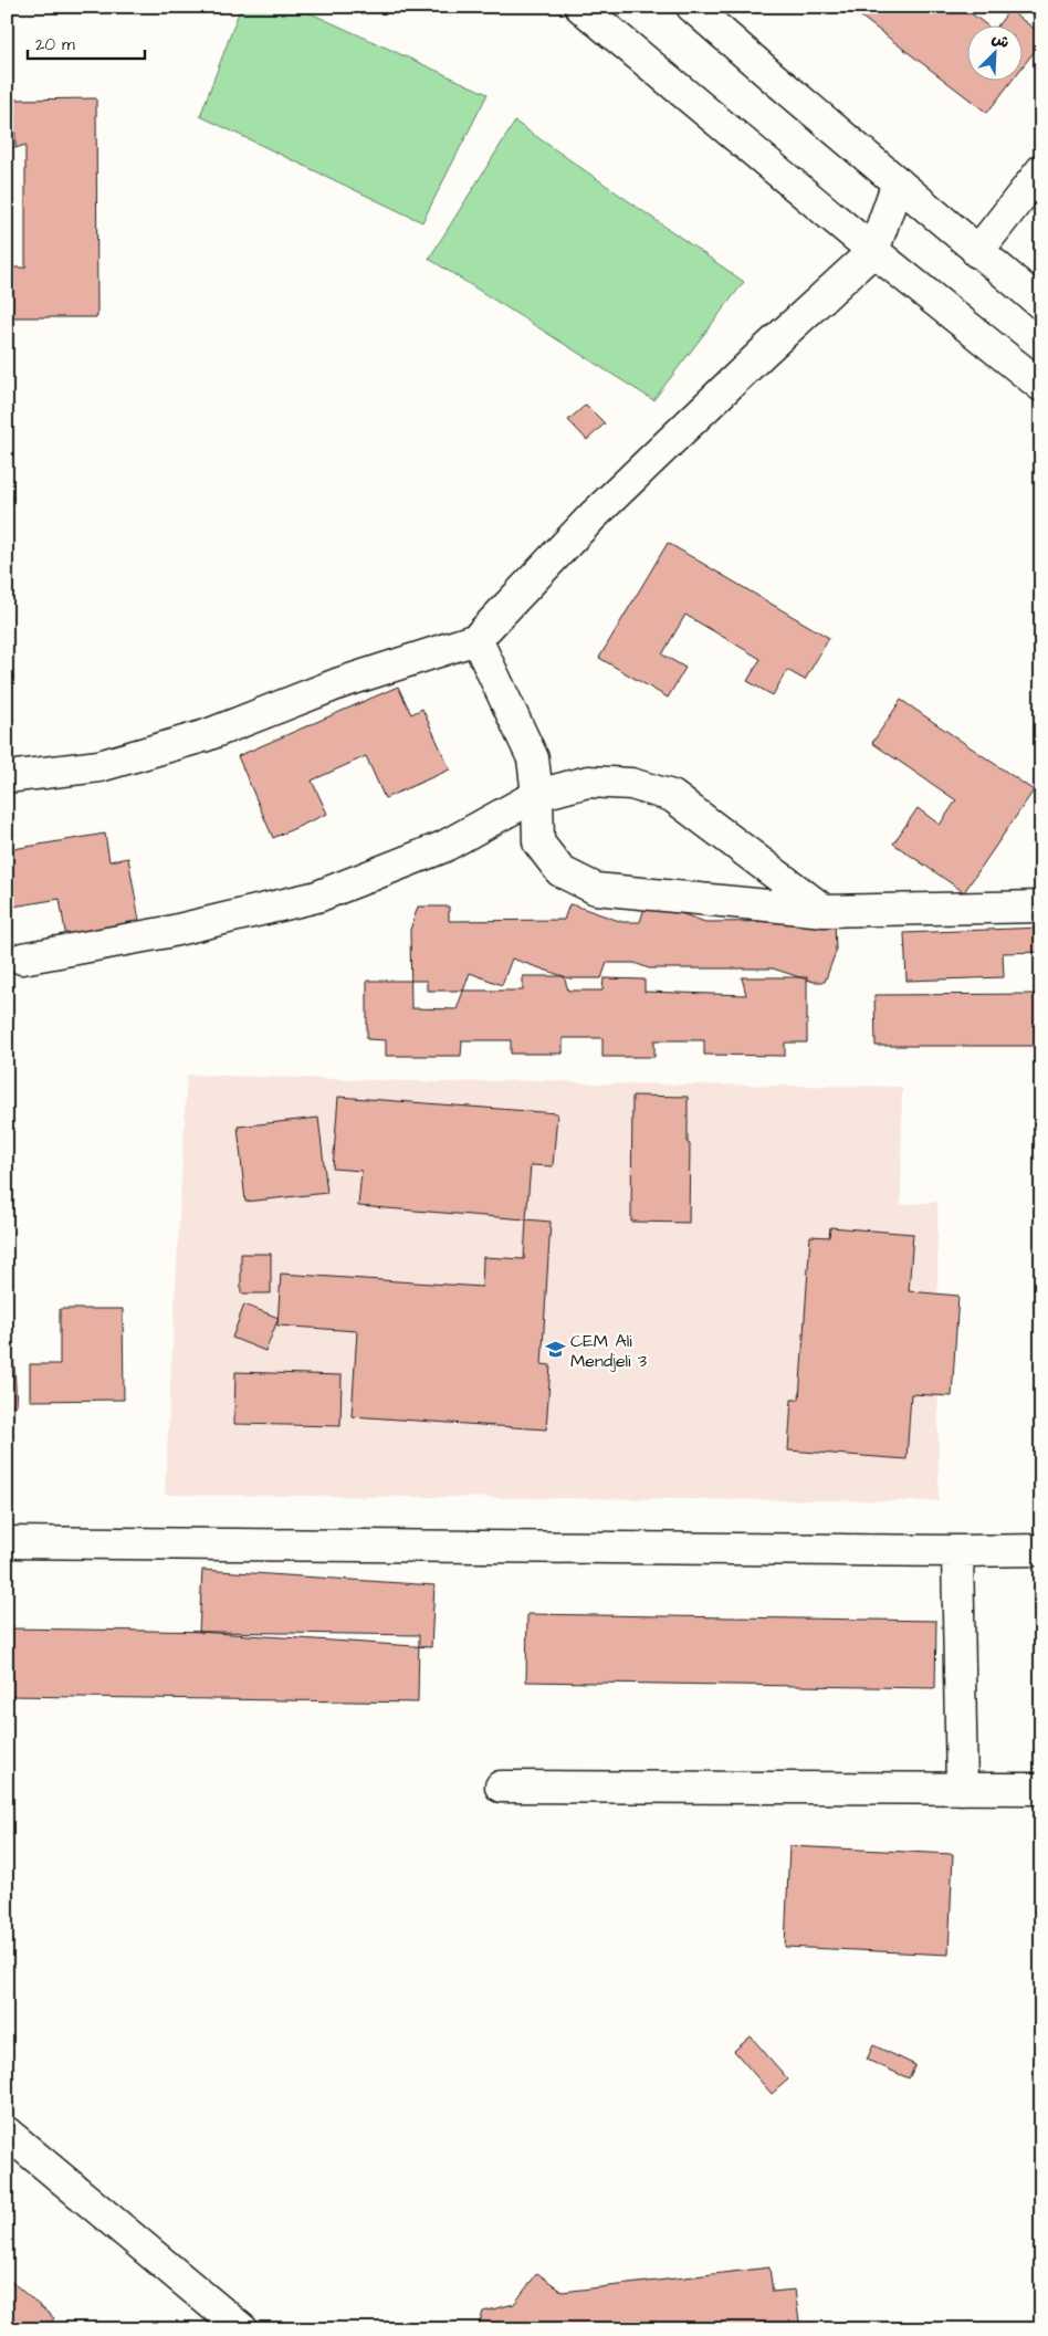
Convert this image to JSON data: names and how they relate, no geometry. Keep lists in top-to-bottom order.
{
  "places": {
    "school or university": ["CEM Ali Mendjeli 3"]
  },
  "scale_bar": "20 m",
  "north": "top right"
}
